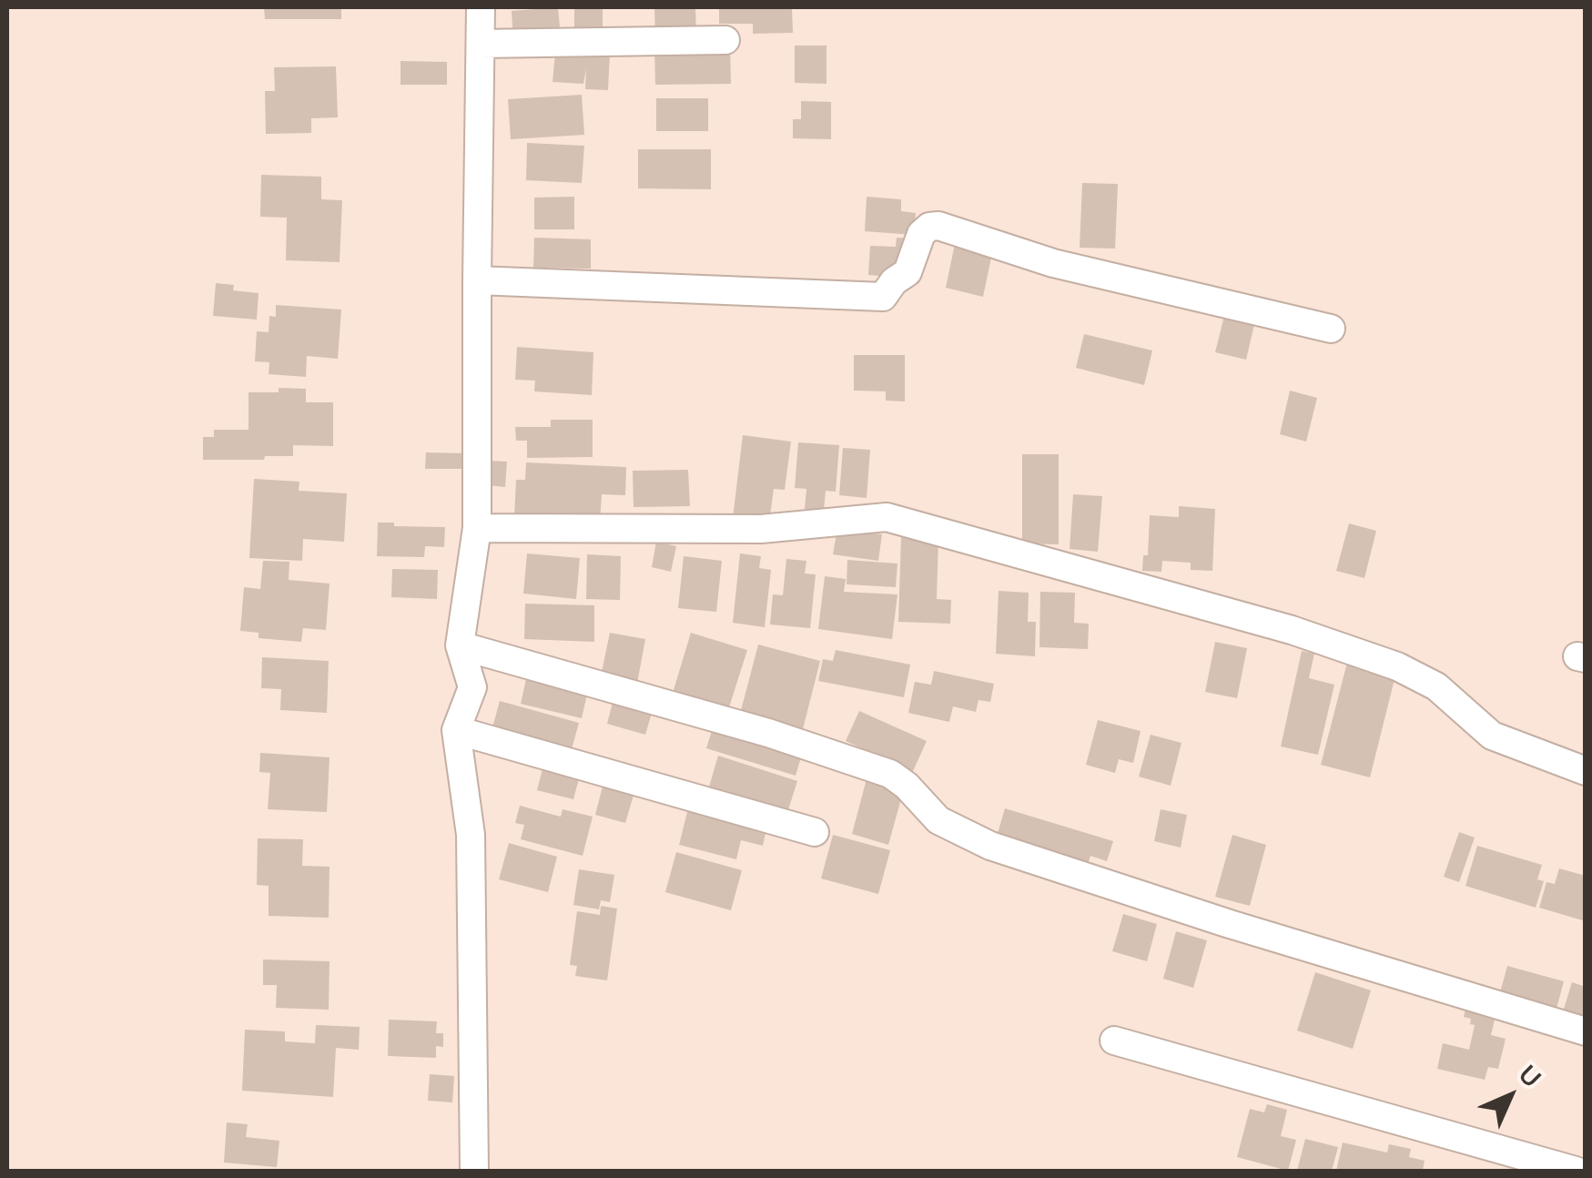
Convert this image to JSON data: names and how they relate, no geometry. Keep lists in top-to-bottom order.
{
  "north": "top right"
}
